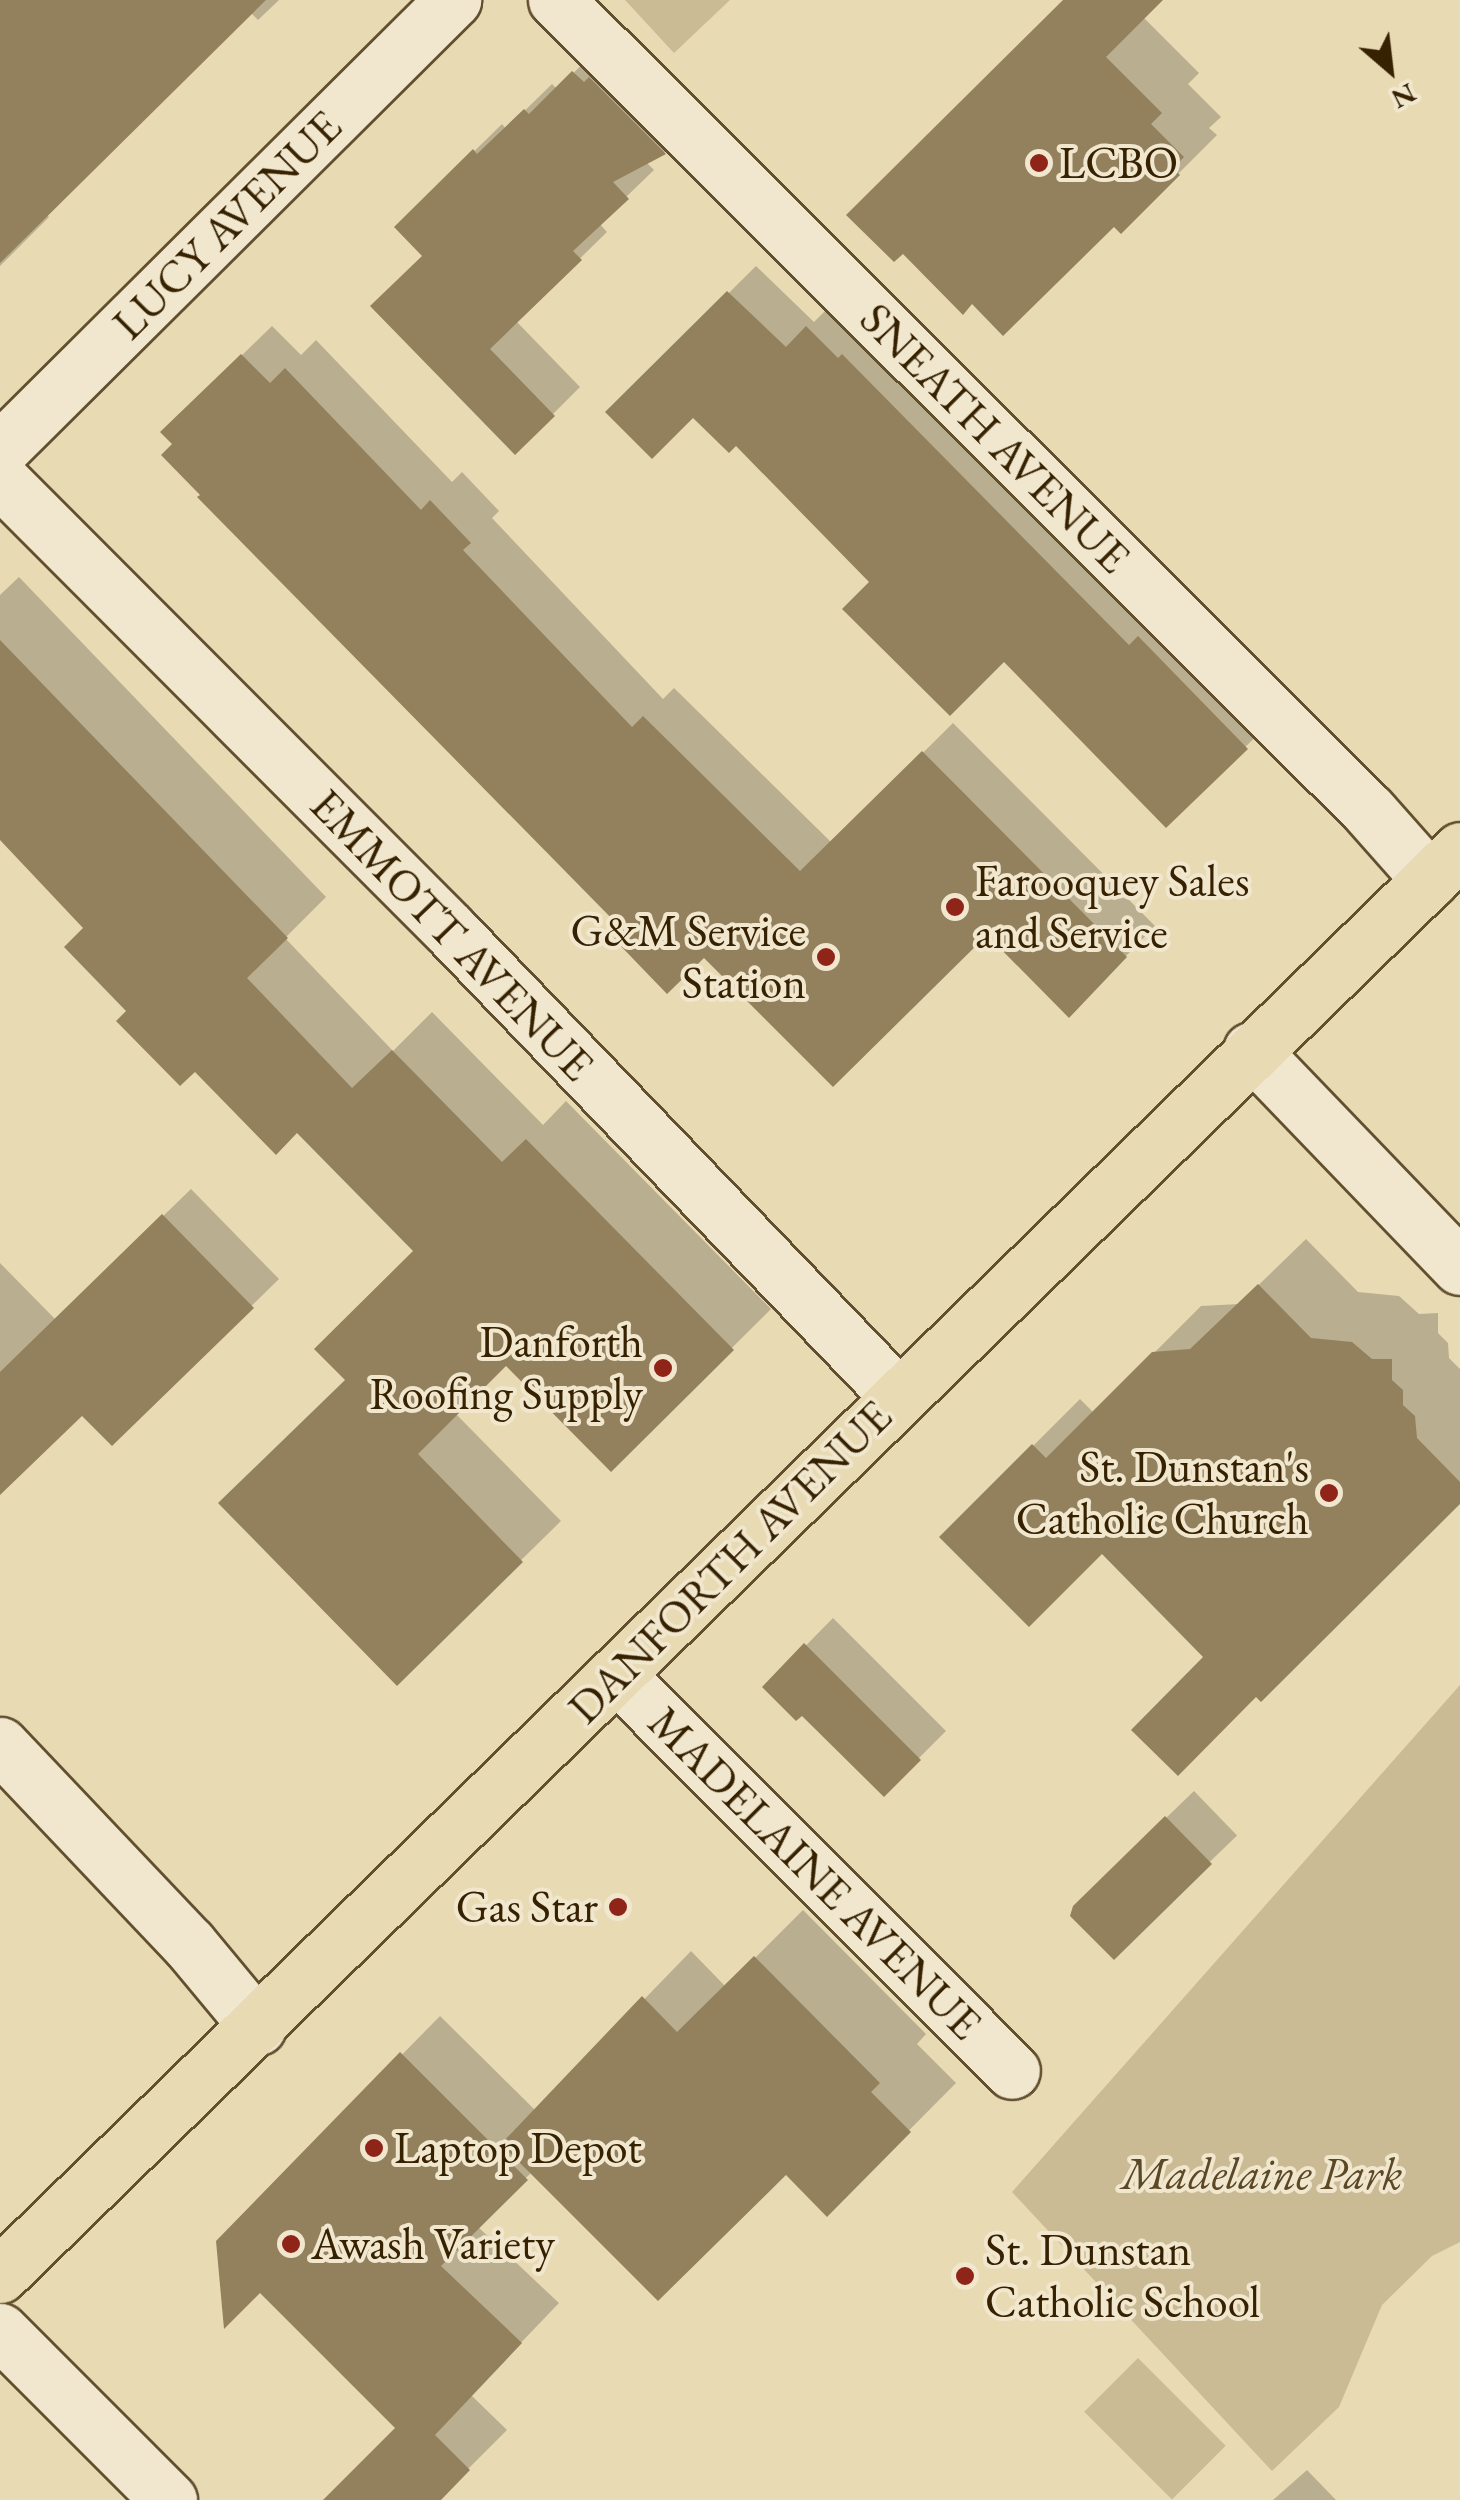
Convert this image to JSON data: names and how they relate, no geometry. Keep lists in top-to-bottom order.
{
  "streets": {
    "main road": ["DANFORTH AVENUE"],
    "street": [
      "LUCY AVENUE",
      "SNEATH AVENUE",
      "EMMOTT AVENUE",
      "MADELAINE AVENUE"
    ]
  },
  "crossings": [
    ["SNEATH AVENUE", "DANFORTH AVENUE"],
    ["EMMOTT AVENUE", "DANFORTH AVENUE"],
    ["DANFORTH AVENUE", "MADELAINE AVENUE"]
  ],
  "parks": ["Madelaine Park"],
  "places": [
    "LCBO",
    "Farooquey Sales and Service",
    "G&M Service Station",
    "Danforth Roofing Supply",
    "St. Dunstan's Catholic Church",
    "Gas Star",
    "Laptop Depot",
    "Awash Variety",
    "St. Dunstan Catholic School"
  ],
  "north": "bottom right"
}
